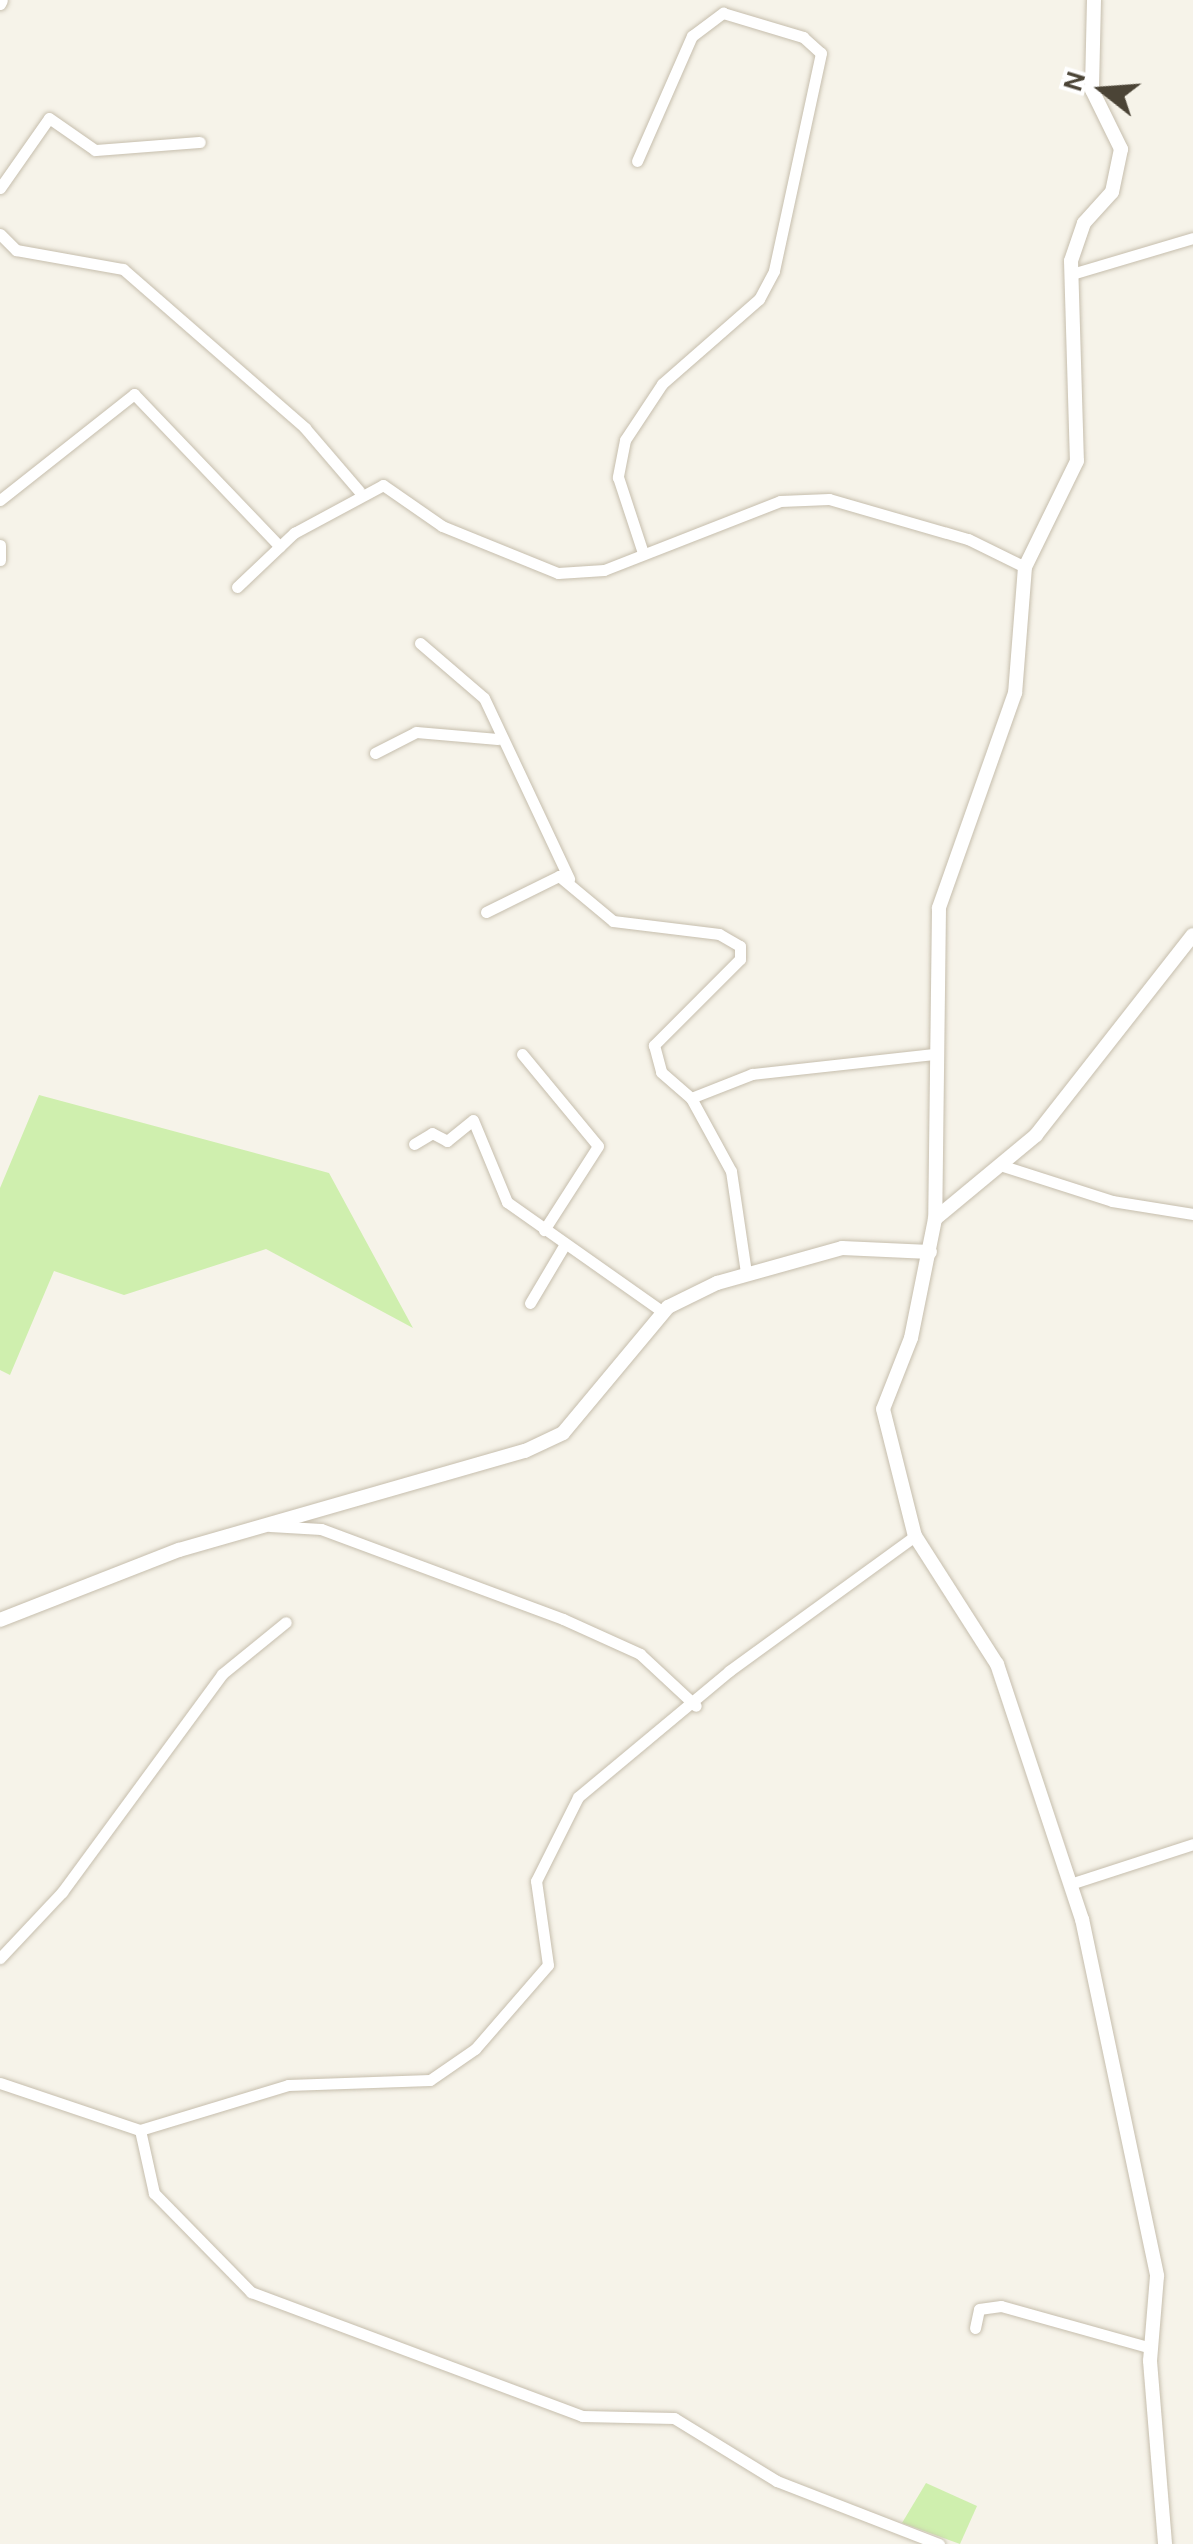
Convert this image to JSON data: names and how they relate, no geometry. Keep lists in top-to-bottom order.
{
  "north": "left"
}
